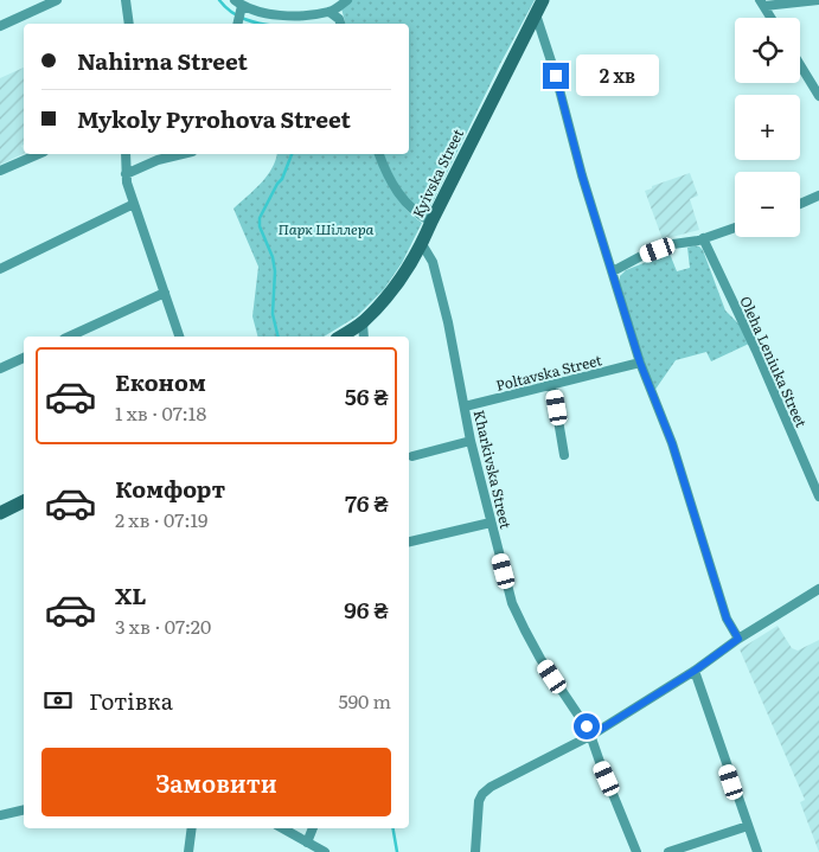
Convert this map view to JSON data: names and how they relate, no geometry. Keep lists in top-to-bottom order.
{
  "streets": {
    "street": [
      "Kyivska Street",
      "Oleha Leniuka Street",
      "Poltavska Street",
      "Kharkivska Street"
    ]
  },
  "crossings": [
    ["Kyivska Street", "Kharkivska Street"],
    ["Poltavska Street", "Kharkivska Street"]
  ],
  "parks": ["Парк Шіллера"],
  "page": {
    "map_buttons": ["+", "−"],
    "banner": ["Nahirna Street", "Mykoly Pyrohova Street"],
    "bubble": "2 хв",
    "list": [
      {
        "name": "Економ",
        "note": "1 хв · 07:18",
        "value": "56 ₴"
      },
      {
        "name": "Комфорт",
        "note": "2 хв · 07:19",
        "value": "76 ₴"
      },
      {
        "name": "XL",
        "note": "3 хв · 07:20",
        "value": "96 ₴"
      }
    ],
    "pay": ["Готівка", "590 m"],
    "buttons": "Замовити"
  }
}
